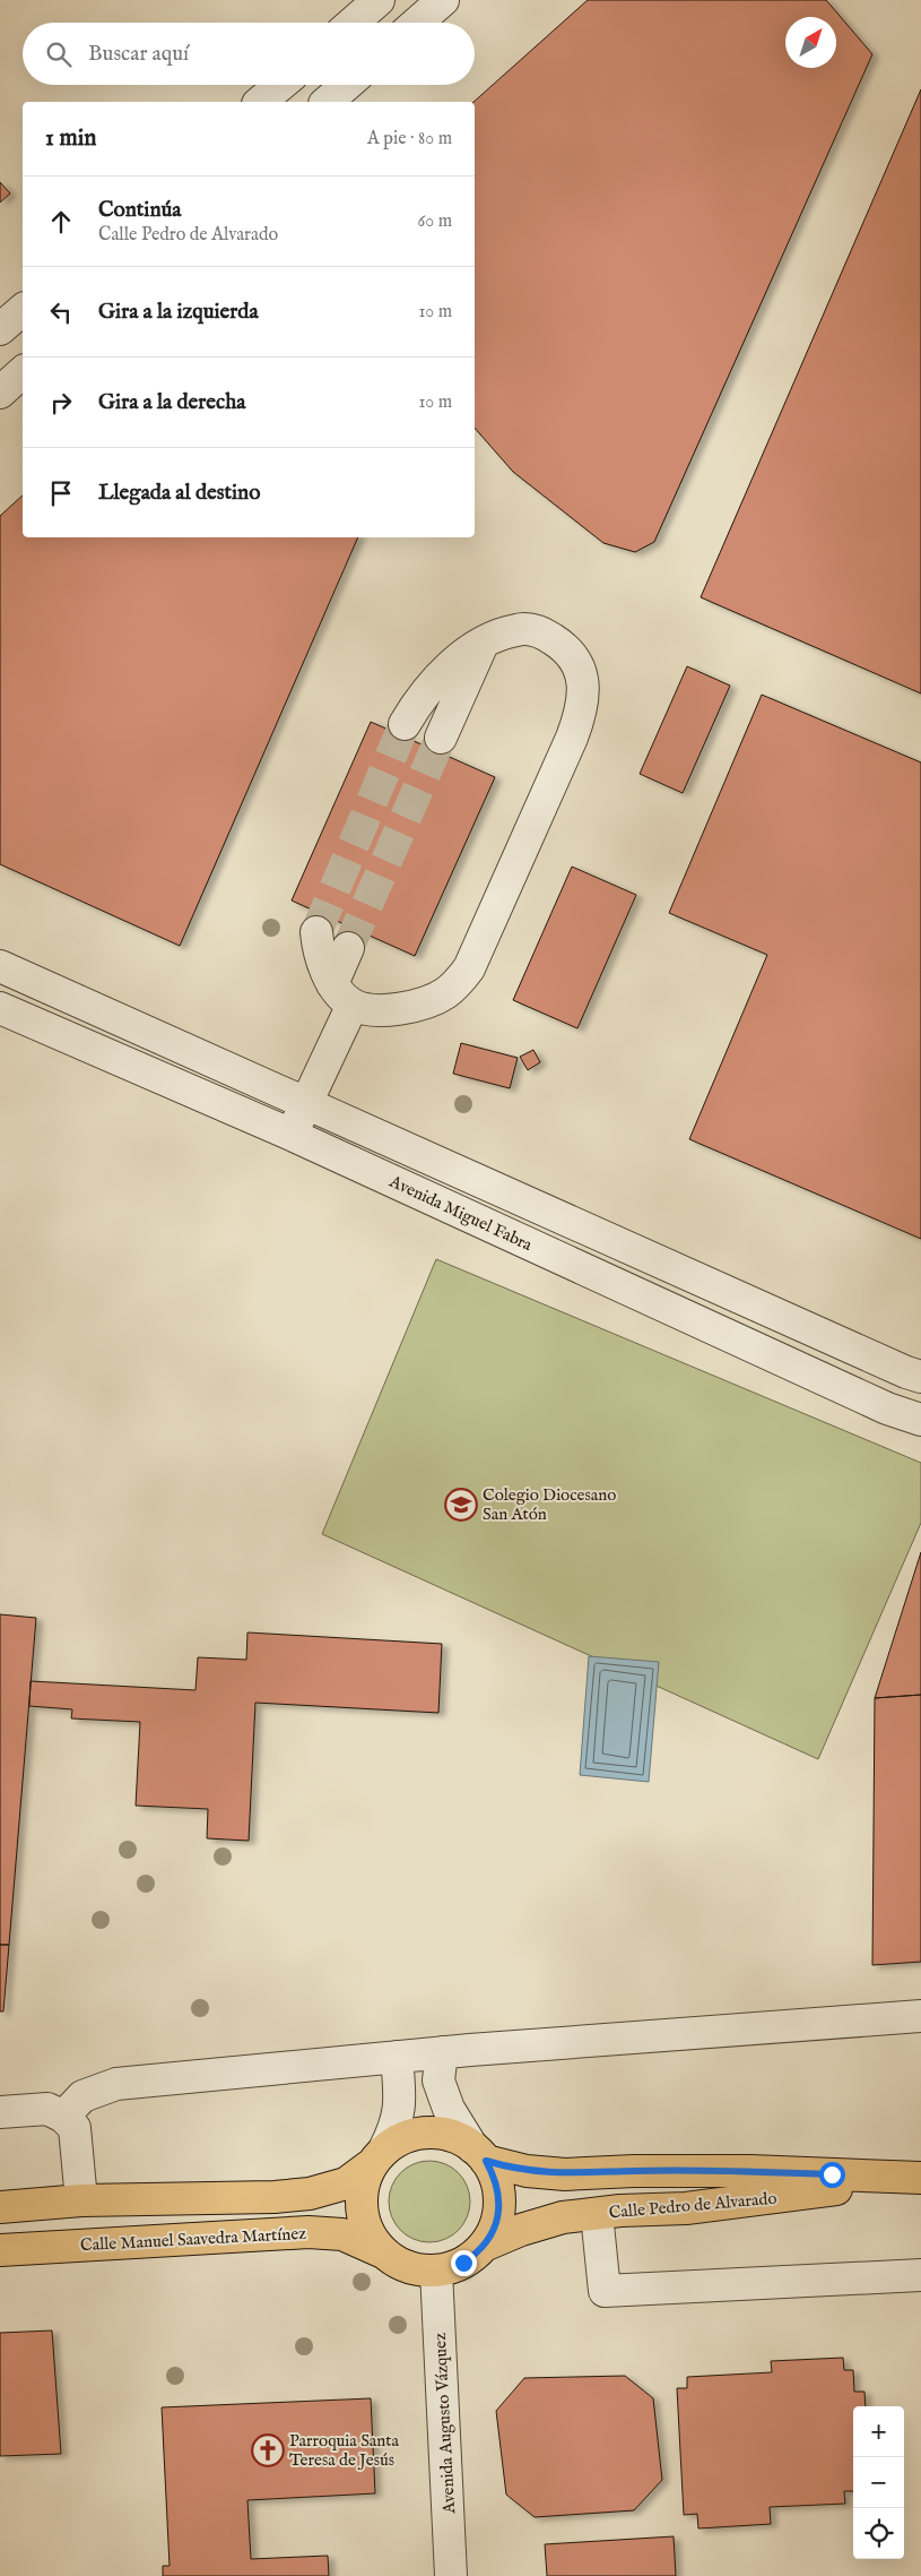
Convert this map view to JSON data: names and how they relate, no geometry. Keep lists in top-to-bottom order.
{
  "streets": {
    "main road": ["Calle Pedro de Alvarado", "Calle Manuel Saavedra Martínez"],
    "street": ["Avenida Miguel Fabra", "Avenida Augusto Vázquez"]
  },
  "crossings": [
    ["Calle Pedro de Alvarado", "Calle Manuel Saavedra Martínez"],
    ["Calle Pedro de Alvarado", "Avenida Augusto Vázquez"],
    ["Calle Manuel Saavedra Martínez", "Avenida Augusto Vázquez"]
  ],
  "places": {
    "school or university": ["Colegio Diocesano San Atón"],
    "church": ["Parroquia Santa Teresa de Jesús"]
  },
  "north": "top right",
  "page": {
    "search": "Buscar aquí",
    "heading": ["1 min", "A pie · 80 m"],
    "list": [
      ["Continúa", "Calle Pedro de Alvarado", "60 m"],
      ["Gira a la izquierda", "10 m"],
      ["Gira a la derecha", "10 m"],
      "Llegada al destino"
    ],
    "map_buttons": ["+", "−"]
  }
}
